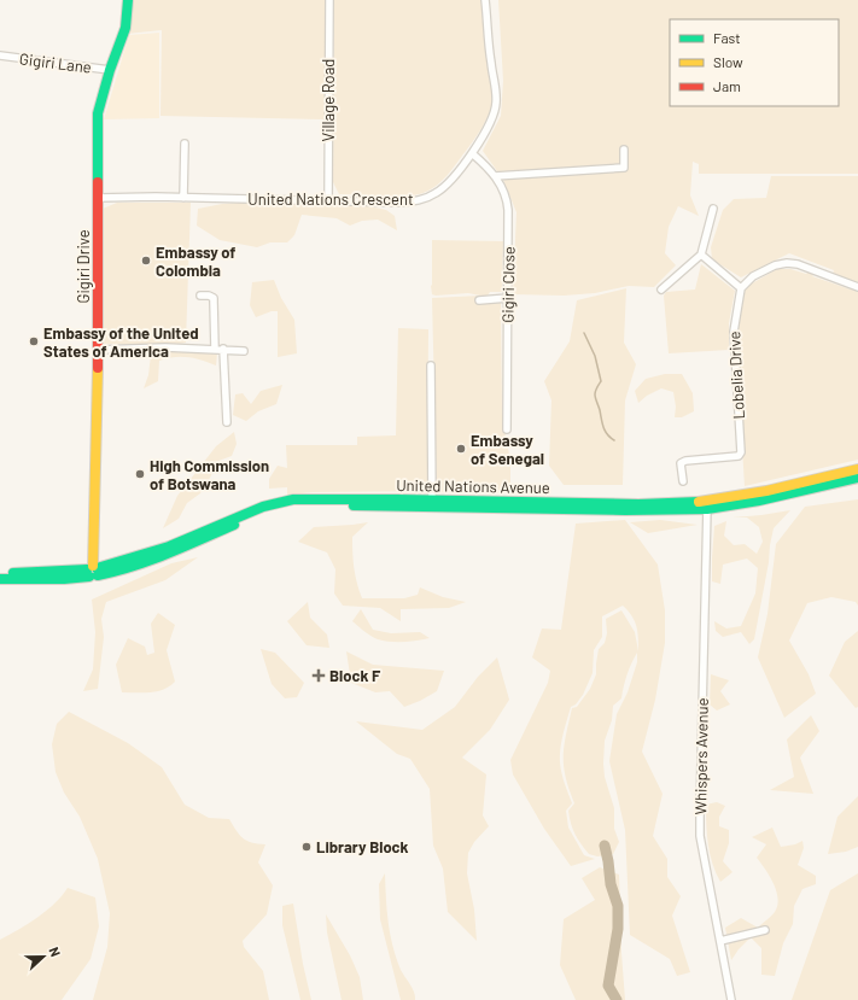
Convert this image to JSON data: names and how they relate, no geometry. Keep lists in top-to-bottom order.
{
  "streets": {
    "street": [
      "Gigiri Lane",
      "Village Road",
      "United Nations Crescent",
      "Gigiri Drive",
      "Gigiri Close",
      "Lobelia Drive",
      "United Nations Avenue",
      "Whispers Avenue"
    ]
  },
  "crossings": [
    ["Gigiri Lane", "Gigiri Drive"],
    ["Village Road", "United Nations Crescent"],
    ["United Nations Crescent", "Gigiri Drive"],
    ["United Nations Crescent", "Gigiri Close"],
    ["Gigiri Drive", "United Nations Avenue"],
    ["United Nations Avenue", "Whispers Avenue"]
  ],
  "places": {
    "other": [
      "Embassy of Colombia",
      "Embassy of the United States of America",
      "Embassy of Senegal",
      "High Commission of Botswana",
      "Library Block"
    ],
    "health": ["Block F"]
  },
  "legend": ["Fast", "Slow", "Jam"],
  "north": "right"
}
